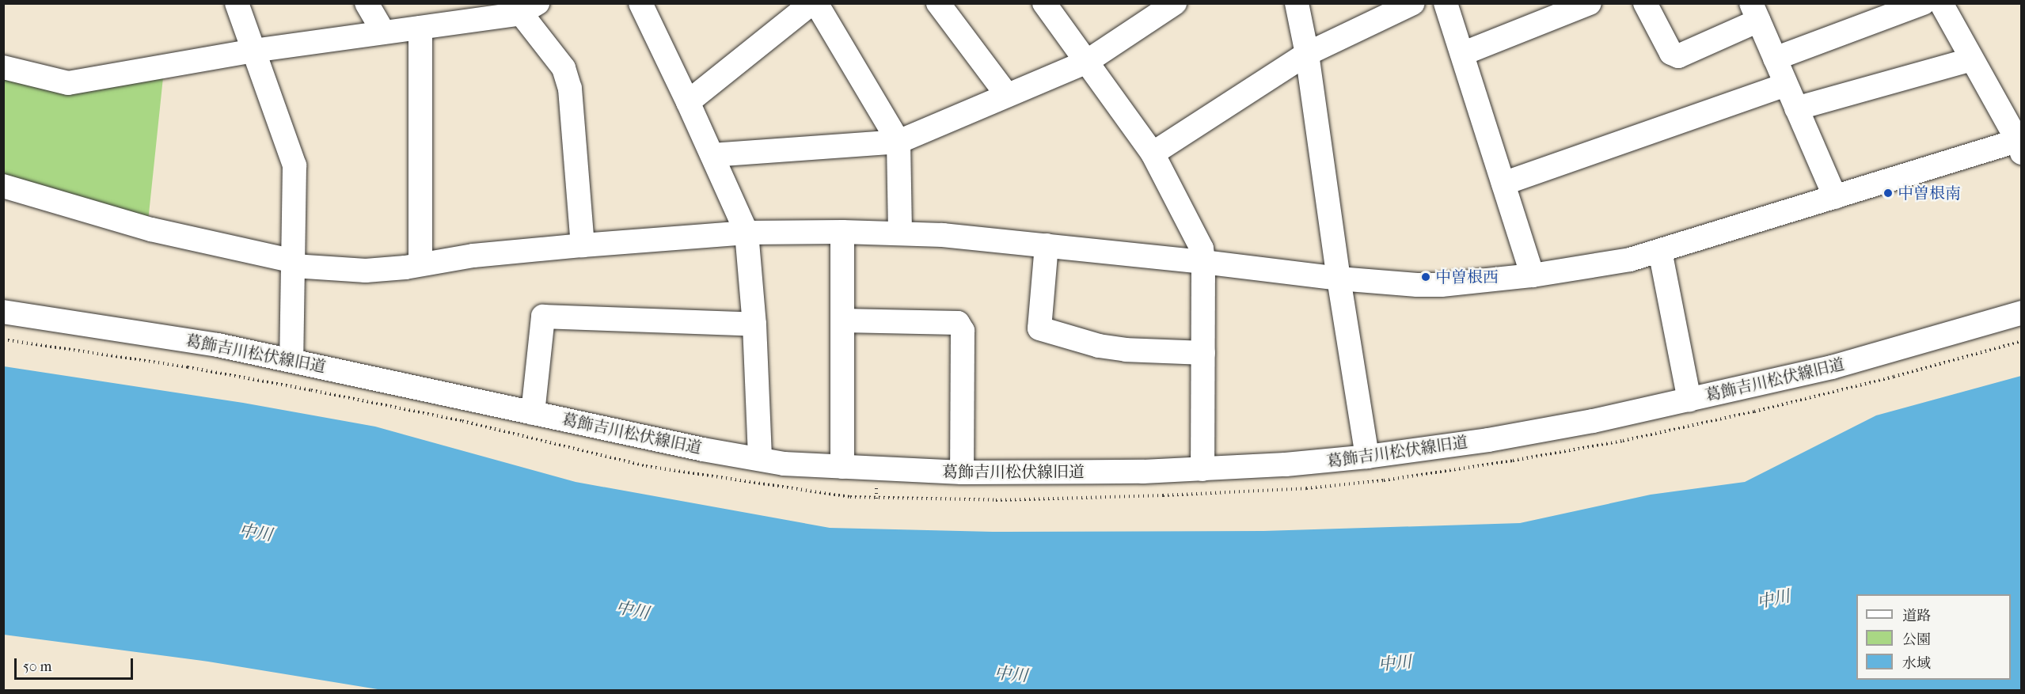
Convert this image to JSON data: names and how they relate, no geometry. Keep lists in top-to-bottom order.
{
  "streets": {
    "street": ["葛飾吉川松伏線旧道"]
  },
  "water": ["中川"],
  "places": ["中曽根南", "中曽根西"],
  "legend": ["道路", "公園", "水域"],
  "scale_bar": "50 m"
}
